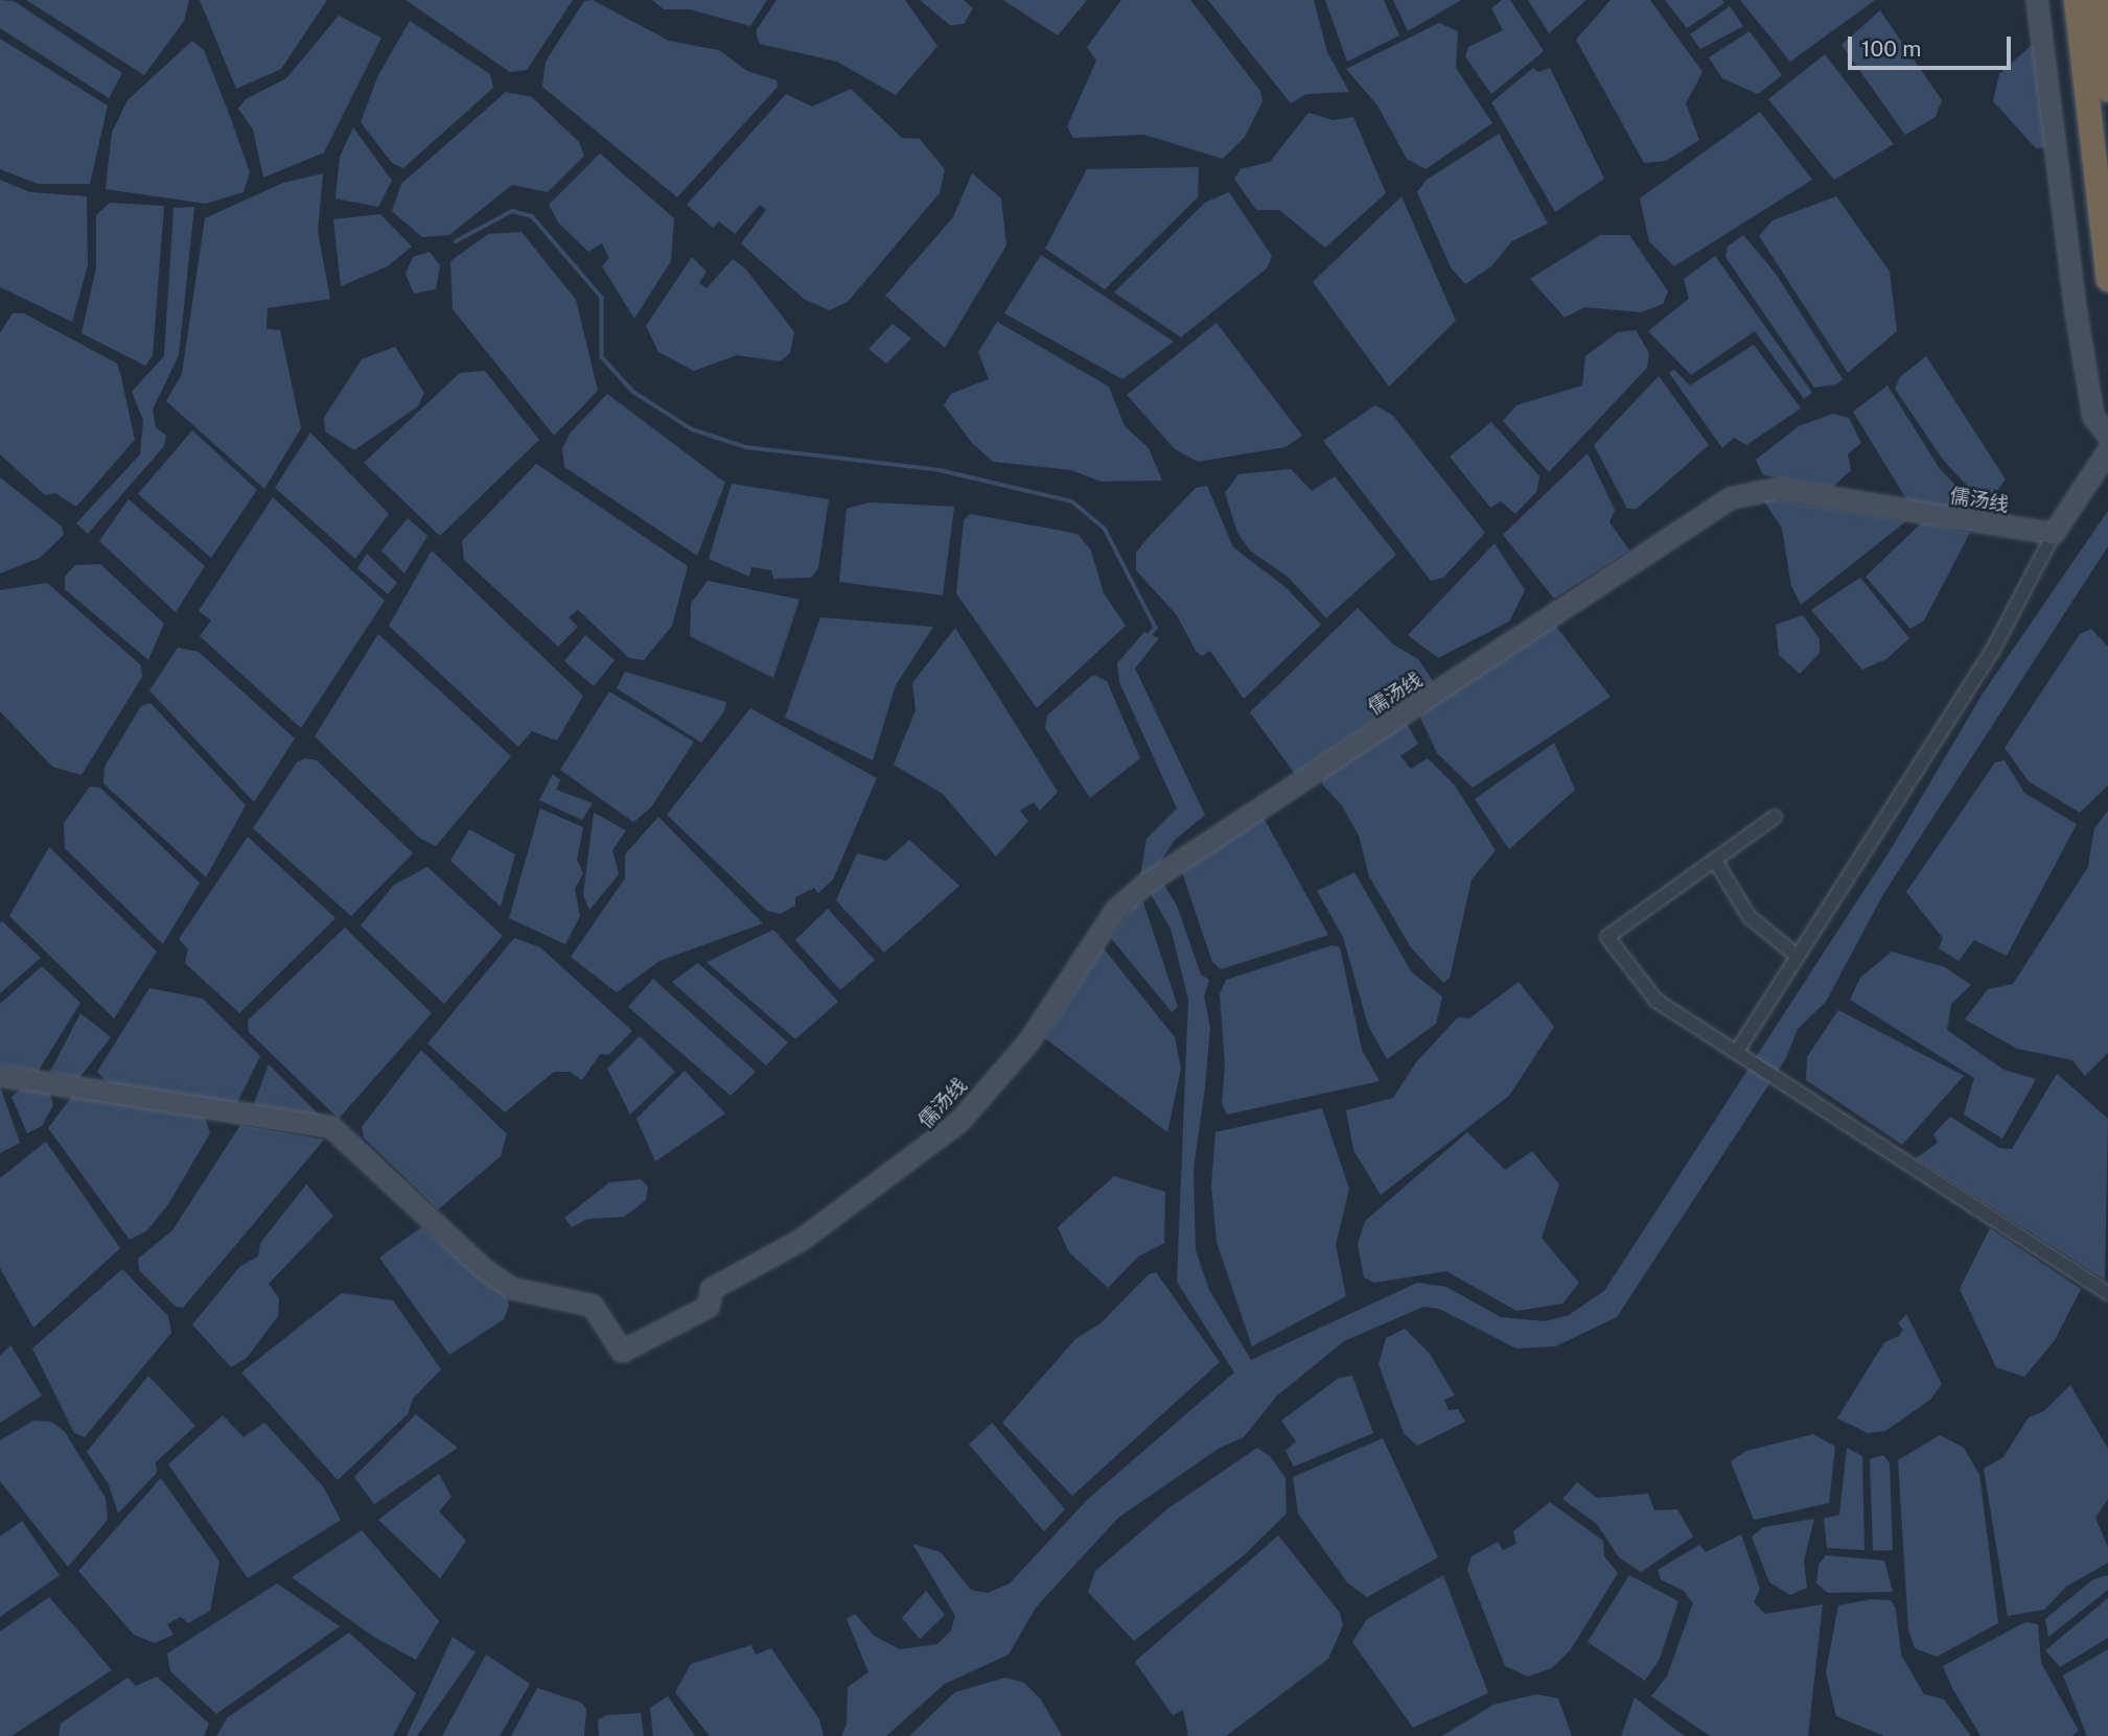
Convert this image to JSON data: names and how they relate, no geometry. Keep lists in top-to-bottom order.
{
  "streets": {
    "street": ["儒汤线"]
  },
  "scale_bar": "100 m"
}
